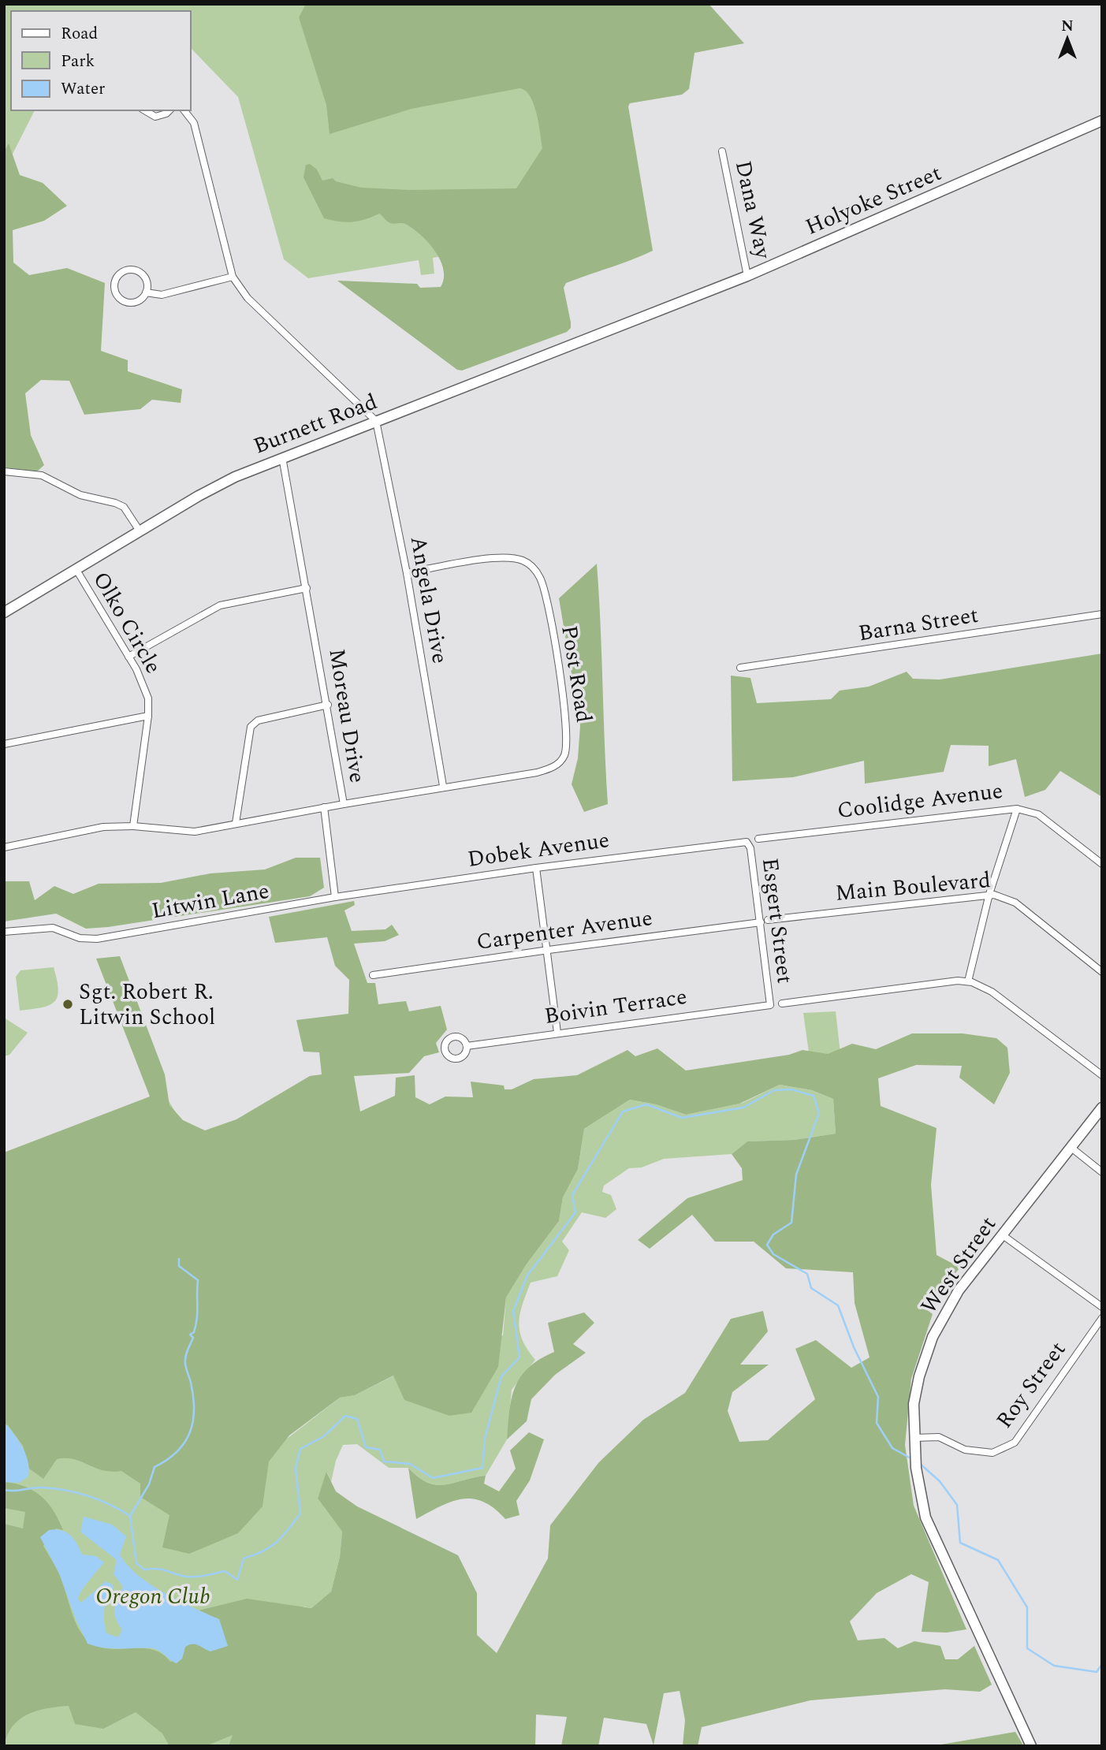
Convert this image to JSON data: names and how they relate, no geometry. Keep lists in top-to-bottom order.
{
  "streets": {
    "main road": ["Holyoke Street", "Burnett Road", "West Street"],
    "street": [
      "Dana Way",
      "Angela Drive",
      "Olko Circle",
      "Barna Street",
      "Post Road",
      "Moreau Drive",
      "Coolidge Avenue",
      "Dobek Avenue",
      "Main Boulevard",
      "Litwin Lane",
      "Esgert Street",
      "Carpenter Avenue",
      "Boivin Terrace",
      "Roy Street"
    ]
  },
  "crossings": [
    ["Holyoke Street", "Dana Way"],
    ["Holyoke Street", "Burnett Road"],
    ["Burnett Road", "Angela Drive"],
    ["Burnett Road", "Olko Circle"],
    ["Burnett Road", "Moreau Drive"],
    ["Angela Drive", "Post Road"],
    ["Olko Circle", "Moreau Drive"],
    ["Post Road", "Moreau Drive"],
    ["Dobek Avenue", "Litwin Lane"],
    ["Dobek Avenue", "Esgert Street"],
    ["Esgert Street", "Carpenter Avenue"],
    ["Esgert Street", "Boivin Terrace"],
    ["West Street", "Roy Street"]
  ],
  "parks": ["Oregon Club"],
  "places": ["Sgt. Robert R. Litwin School"],
  "legend": ["Road", "Park", "Water"],
  "north": "top"
}
